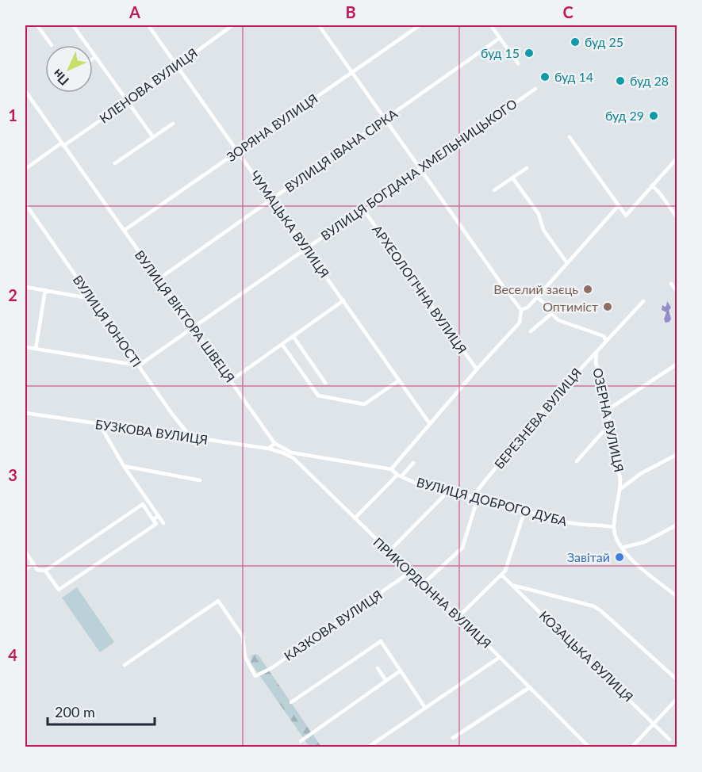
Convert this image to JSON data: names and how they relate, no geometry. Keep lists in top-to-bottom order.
{
  "streets": {
    "street": [
      "КЛЕНОВА ВУЛИЦЯ",
      "ЗОРЯНА ВУЛИЦЯ",
      "ВУЛИЦЯ ІВАНА СІРКА",
      "ВУЛИЦЯ БОГДАНА ХМЕЛЬНИЦЬКОГО",
      "ЧУМАЦЬКА ВУЛИЦЯ",
      "АРХЕОЛОГІЧНА ВУЛИЦЯ",
      "ВУЛИЦЯ ВІКТОРА ШВЕЦЯ",
      "ВУЛИЦЯ ЮНОСТІ",
      "БЕРЕЗНЕВА ВУЛИЦЯ",
      "ОЗЕРНА ВУЛИЦЯ",
      "БУЗКОВА ВУЛИЦЯ",
      "ВУЛИЦЯ ДОБРОГО ДУБА",
      "ПРИКОРДОННА ВУЛИЦЯ",
      "КАЗКОВА ВУЛИЦЯ",
      "КОЗАЦЬКА ВУЛИЦЯ"
    ]
  },
  "crossings": [
    ["КЛЕНОВА ВУЛИЦЯ", "ЧУМАЦЬКА ВУЛИЦЯ"],
    ["КЛЕНОВА ВУЛИЦЯ", "ВУЛИЦЯ ВІКТОРА ШВЕЦЯ"],
    ["ЗОРЯНА ВУЛИЦЯ", "ЧУМАЦЬКА ВУЛИЦЯ"],
    ["ЗОРЯНА ВУЛИЦЯ", "ВУЛИЦЯ ВІКТОРА ШВЕЦЯ"],
    ["ВУЛИЦЯ ІВАНА СІРКА", "ЧУМАЦЬКА ВУЛИЦЯ"],
    ["ВУЛИЦЯ ІВАНА СІРКА", "ВУЛИЦЯ ВІКТОРА ШВЕЦЯ"],
    ["ВУЛИЦЯ БОГДАНА ХМЕЛЬНИЦЬКОГО", "ЧУМАЦЬКА ВУЛИЦЯ"],
    ["ВУЛИЦЯ БОГДАНА ХМЕЛЬНИЦЬКОГО", "АРХЕОЛОГІЧНА ВУЛИЦЯ"],
    ["ВУЛИЦЯ БОГДАНА ХМЕЛЬНИЦЬКОГО", "ВУЛИЦЯ ВІКТОРА ШВЕЦЯ"],
    ["ВУЛИЦЯ БОГДАНА ХМЕЛЬНИЦЬКОГО", "ВУЛИЦЯ ЮНОСТІ"],
    ["ВУЛИЦЯ ВІКТОРА ШВЕЦЯ", "ВУЛИЦЯ ДОБРОГО ДУБА"],
    ["ВУЛИЦЯ ЮНОСТІ", "БУЗКОВА ВУЛИЦЯ"],
    ["БЕРЕЗНЕВА ВУЛИЦЯ", "ОЗЕРНА ВУЛИЦЯ"],
    ["БЕРЕЗНЕВА ВУЛИЦЯ", "ВУЛИЦЯ ДОБРОГО ДУБА"],
    ["ОЗЕРНА ВУЛИЦЯ", "ВУЛИЦЯ ДОБРОГО ДУБА"],
    ["БУЗКОВА ВУЛИЦЯ", "ПРИКОРДОННА ВУЛИЦЯ"],
    ["ПРИКОРДОННА ВУЛИЦЯ", "КАЗКОВА ВУЛИЦЯ"]
  ],
  "places": [
    "буд 25",
    "буд 15",
    "буд 14",
    "буд 28",
    "буд 29",
    "Веселий заєць",
    "Оптиміст",
    "Завітай"
  ],
  "scale_bar": "200 m",
  "north": "bottom left",
  "grid": {
    "columns": ["A", "B", "C"],
    "rows": [
      "1",
      "2",
      "3",
      "4"
    ]
  }
}
